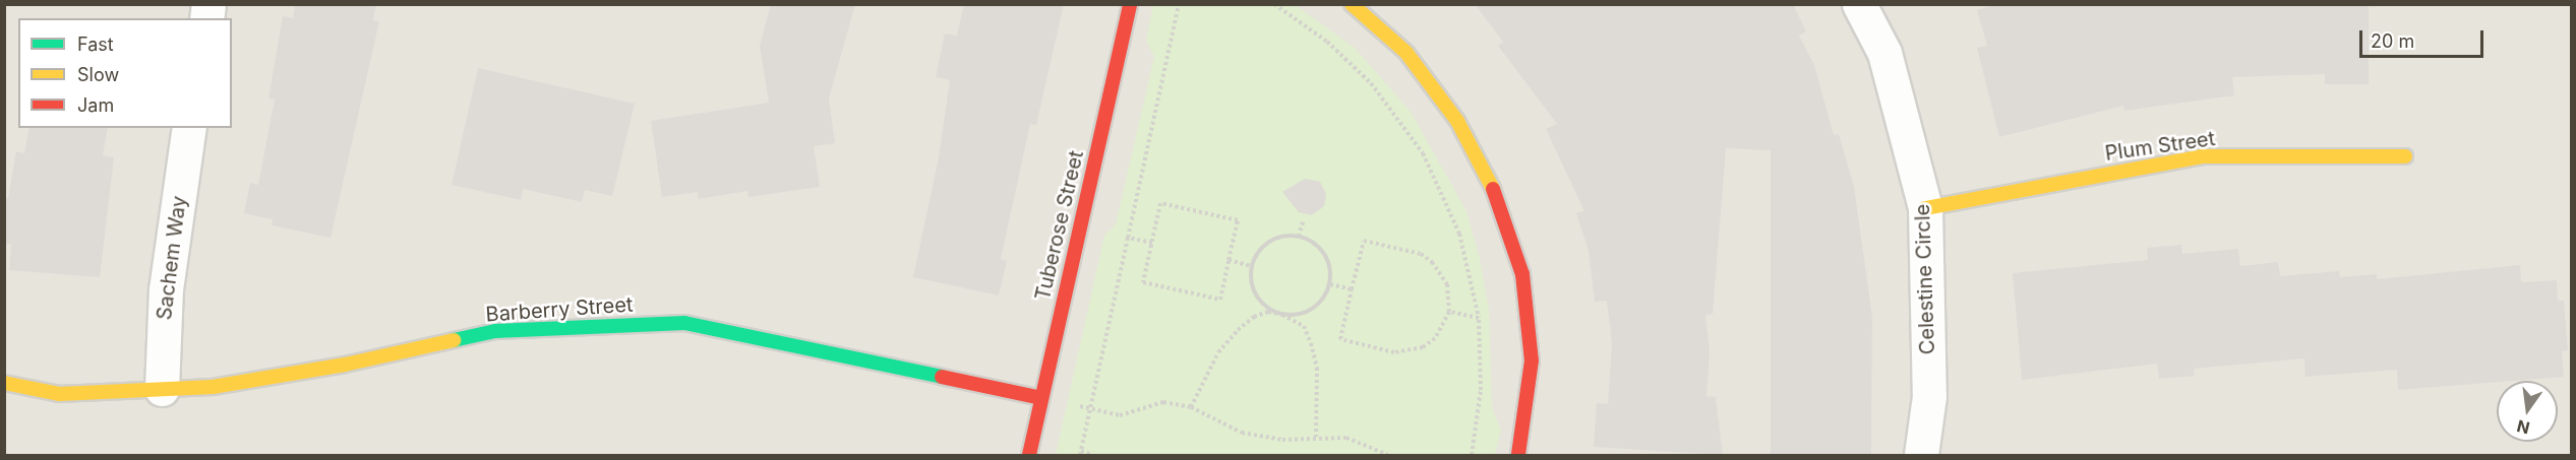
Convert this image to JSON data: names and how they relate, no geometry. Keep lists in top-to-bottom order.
{
  "streets": {
    "street": [
      "Plum Street",
      "Tuberose Street",
      "Sachem Way",
      "Celestine Circle",
      "Barberry Street"
    ]
  },
  "crossings": [
    ["Plum Street", "Celestine Circle"],
    ["Tuberose Street", "Barberry Street"],
    ["Sachem Way", "Barberry Street"]
  ],
  "legend": ["Fast", "Slow", "Jam"],
  "scale_bar": "20 m",
  "north": "bottom"
}
